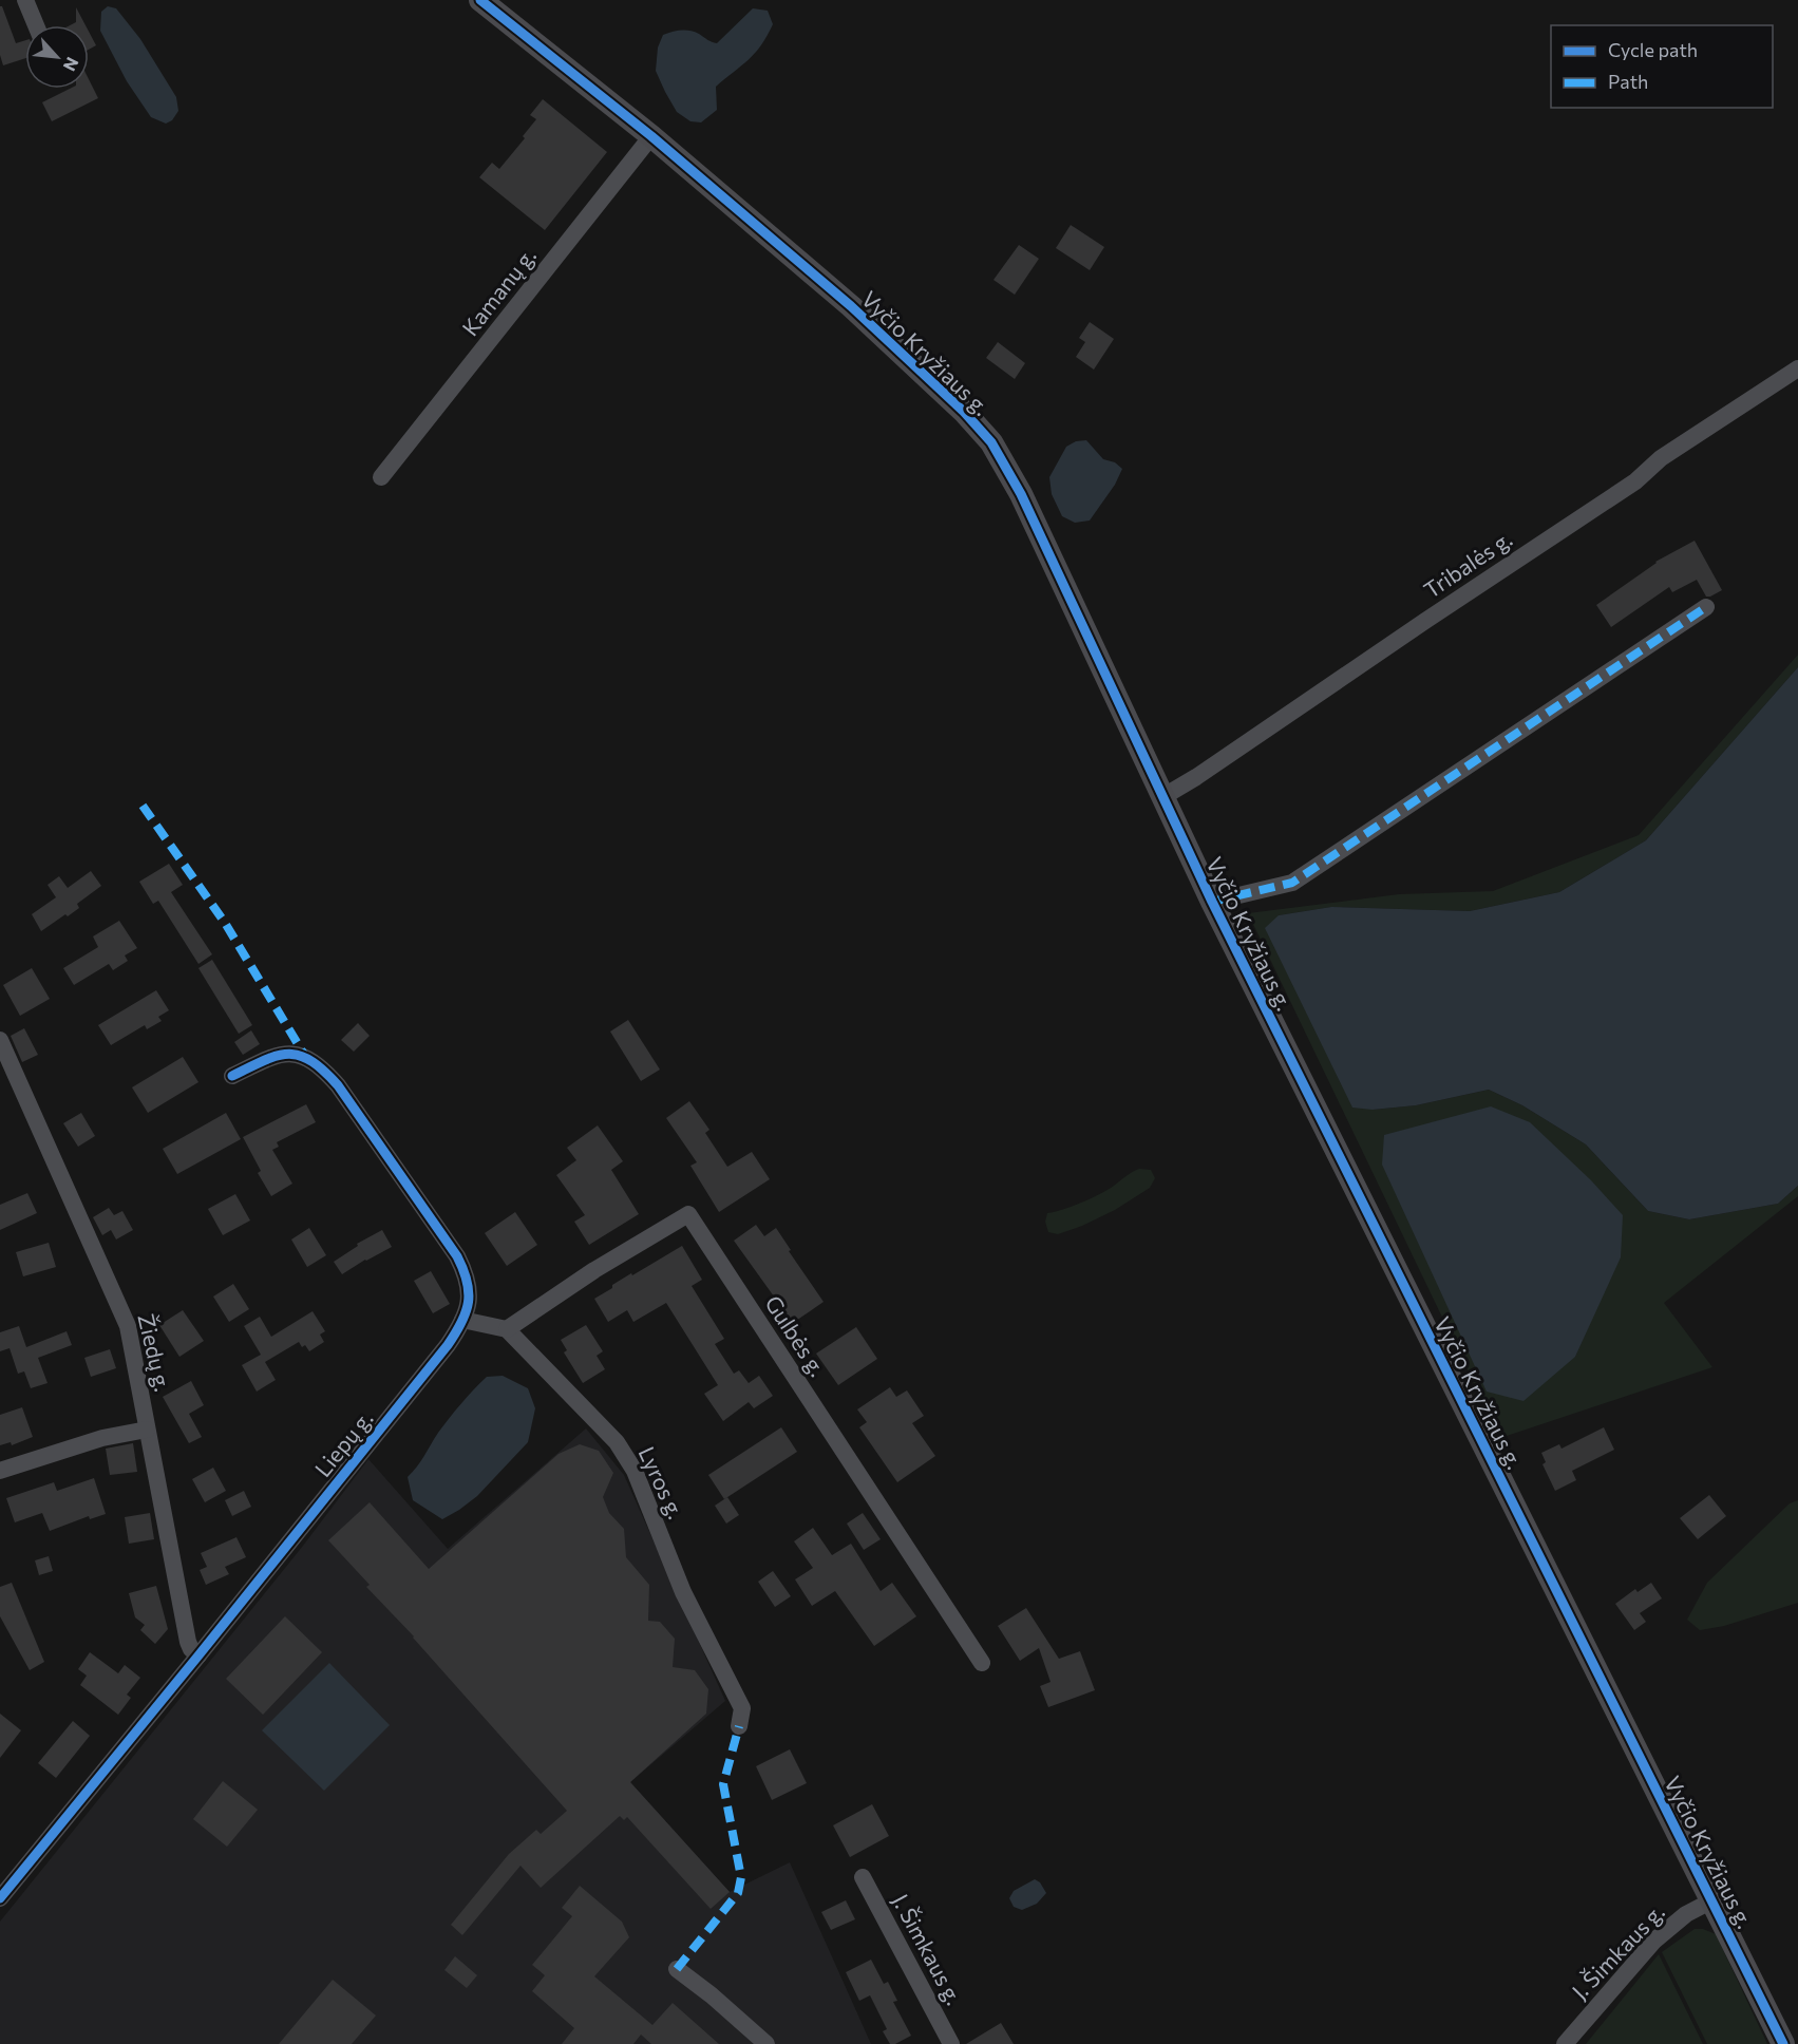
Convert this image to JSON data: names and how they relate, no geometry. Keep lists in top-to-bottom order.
{
  "streets": {
    "street": [
      "Kamanų g.",
      "Vyčio Kryžiaus g.",
      "Tribalės g.",
      "Gulbės g.",
      "Žiedų g.",
      "Liepų g.",
      "Lyros g.",
      "J. Šimkaus g."
    ]
  },
  "crossings": [
    ["Kamanų g.", "Vyčio Kryžiaus g."],
    ["Vyčio Kryžiaus g.", "Tribalės g."],
    ["Vyčio Kryžiaus g.", "J. Šimkaus g."],
    ["Gulbės g.", "Lyros g."],
    ["Žiedų g.", "Liepų g."]
  ],
  "legend": ["Cycle path", "Path"],
  "north": "bottom right"
}
